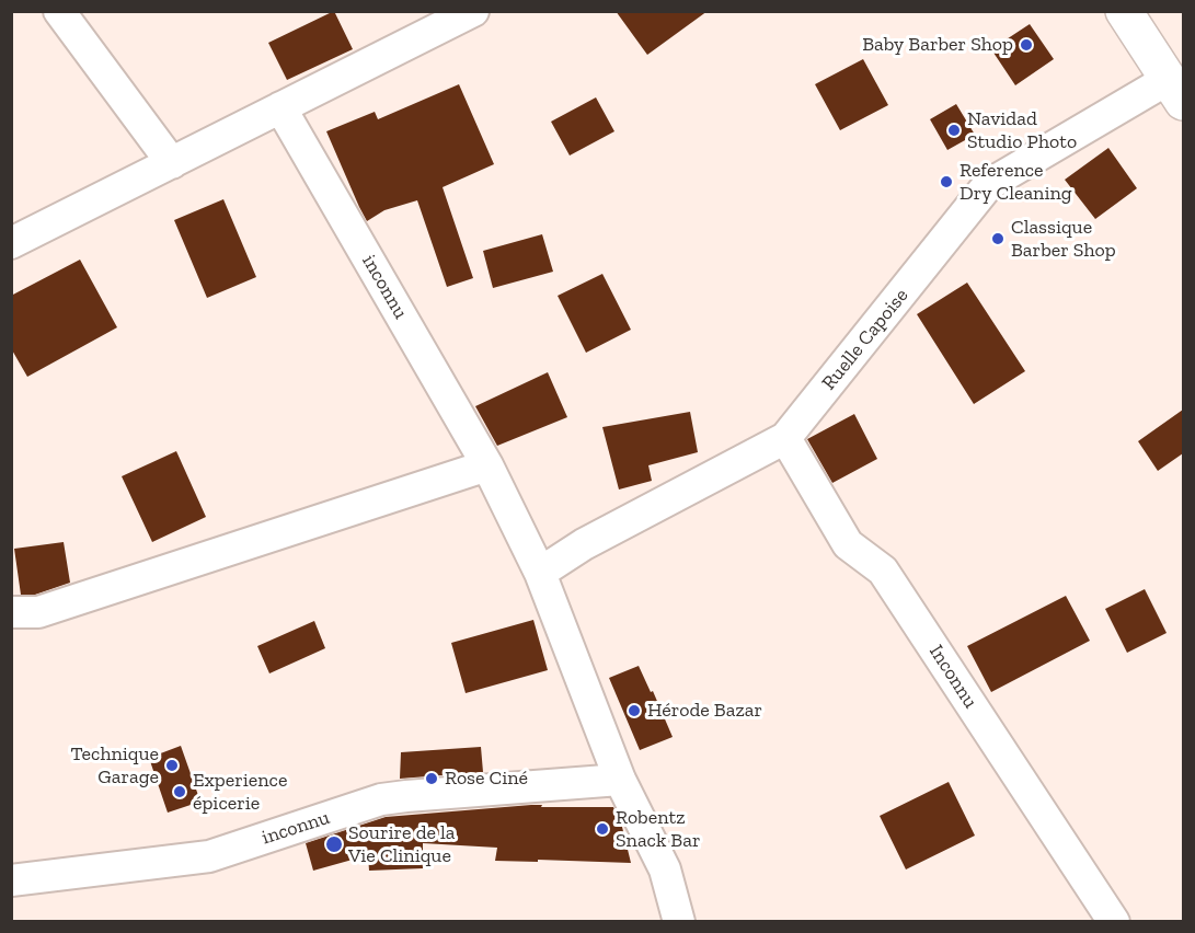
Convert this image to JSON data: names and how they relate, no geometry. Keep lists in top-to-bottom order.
{
  "streets": {
    "street": ["inconnu", "Ruelle Capoise", "Inconnu"]
  },
  "crossings": [
    ["inconnu", "Ruelle Capoise"],
    ["Ruelle Capoise", "Inconnu"]
  ],
  "places": [
    "Baby Barber Shop",
    "Navidad Studio Photo",
    "Reference Dry Cleaning",
    "Classique Barber Shop",
    "Hérode Bazar",
    "Technique Garage",
    "Rose Ciné",
    "Experience épicerie",
    "Robentz Snack Bar",
    "Sourire de la Vie Clinique"
  ]
}
